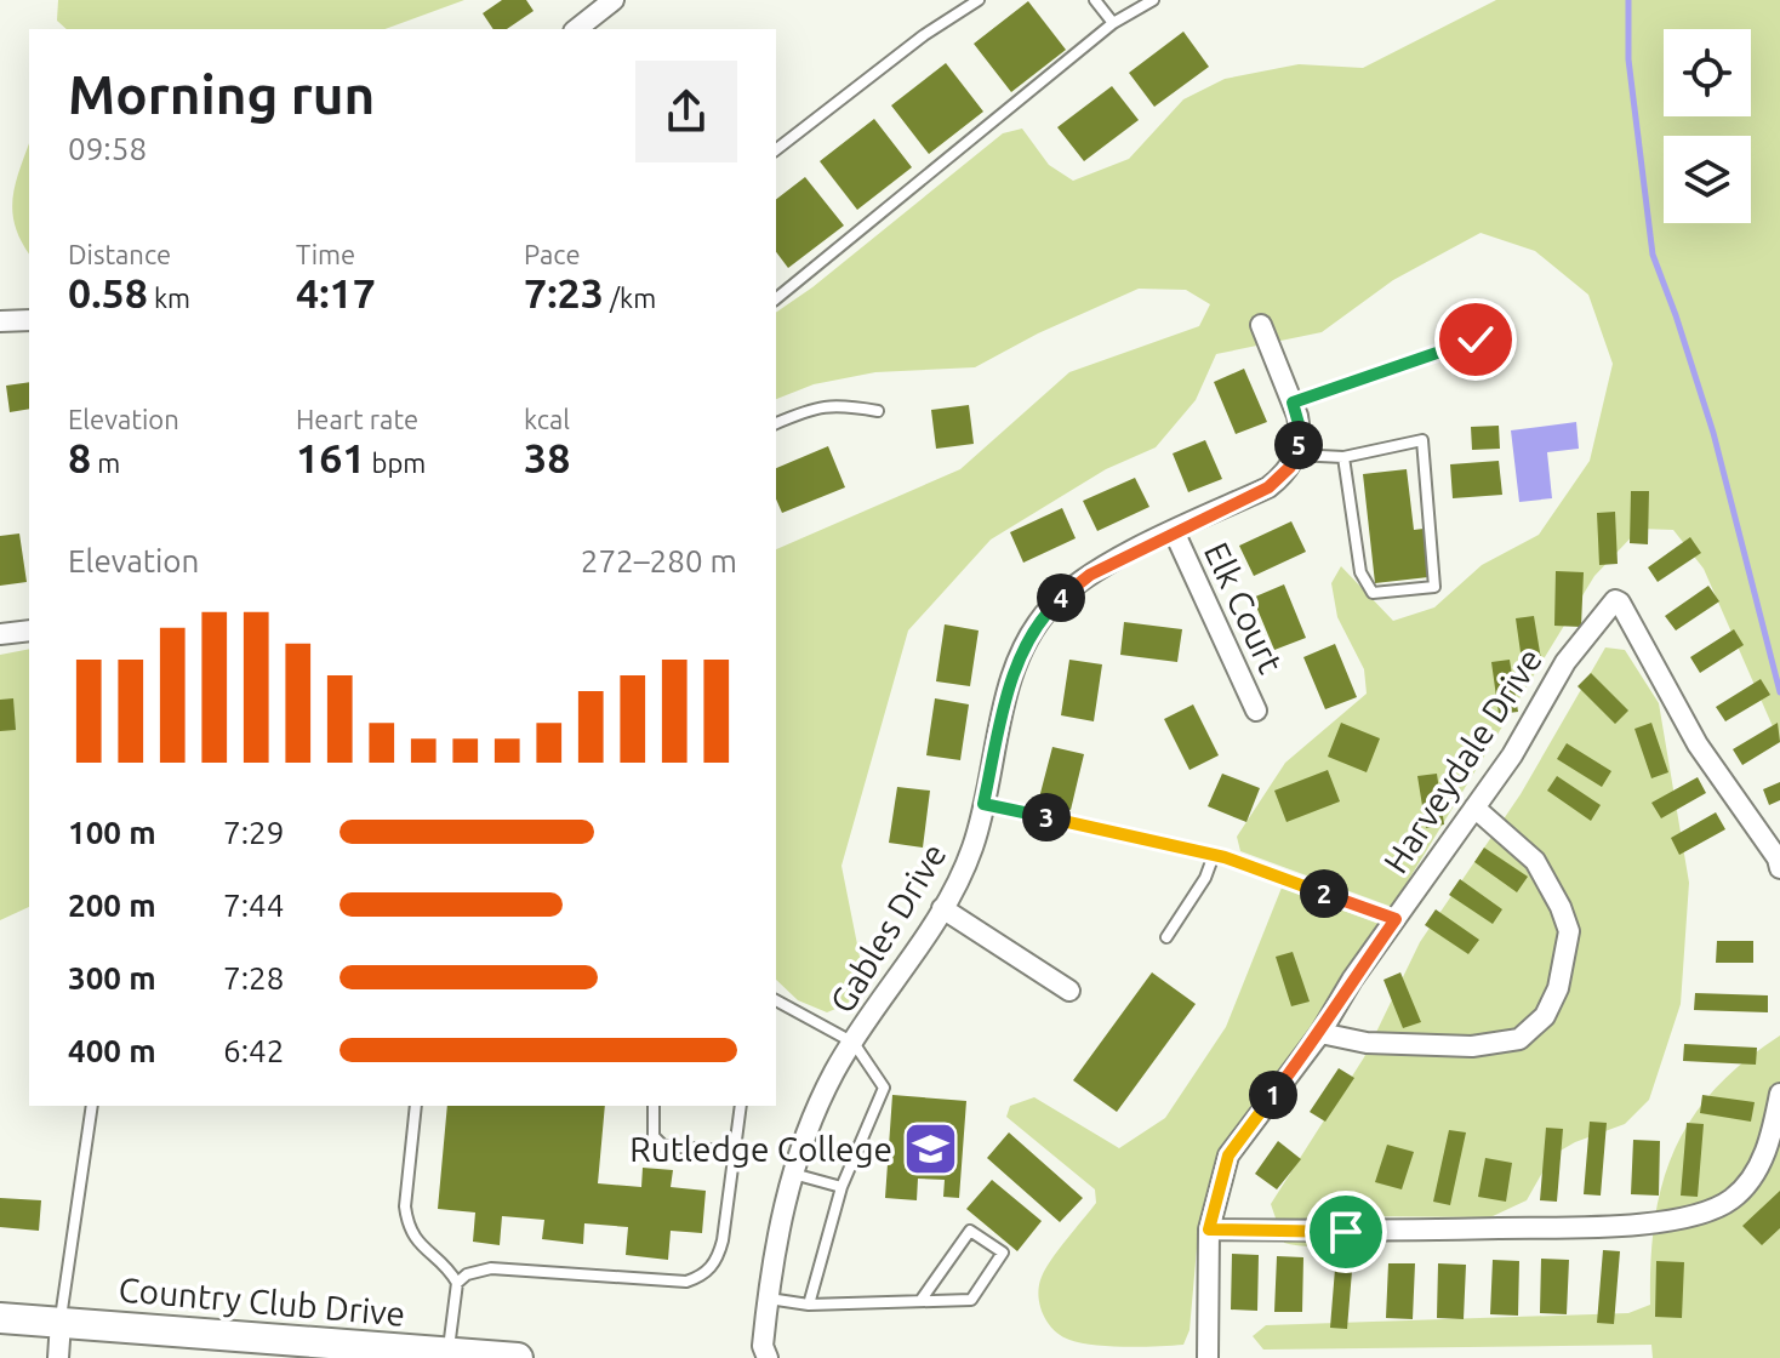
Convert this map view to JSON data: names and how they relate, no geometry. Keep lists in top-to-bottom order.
{
  "streets": {
    "main road": ["Country Club Drive"],
    "street": ["Elk Court", "Harveydale Drive", "Gables Drive"]
  },
  "crossings": [
    ["Elk Court", "Gables Drive"]
  ],
  "places": {
    "school or university": ["Rutledge College"]
  },
  "page": {
    "heading": ["Morning run", "09:58"],
    "stats": [
      ["Distance", "0.58 km"],
      ["Time", "4:17"],
      ["Pace", "7:23 /km"],
      ["Elevation", "8 m"],
      ["Heart rate", "161 bpm"],
      ["kcal", "38"]
    ],
    "pins": [
      "5",
      "4",
      "3",
      "2",
      "1"
    ],
    "chart": ["Elevation", "272–280 m"],
    "list": [
      {
        "name": "100 m",
        "note": "7:29"
      },
      {
        "name": "200 m",
        "note": "7:44"
      },
      {
        "name": "300 m",
        "note": "7:28"
      },
      {
        "name": "400 m",
        "note": "6:42"
      }
    ]
  }
}
